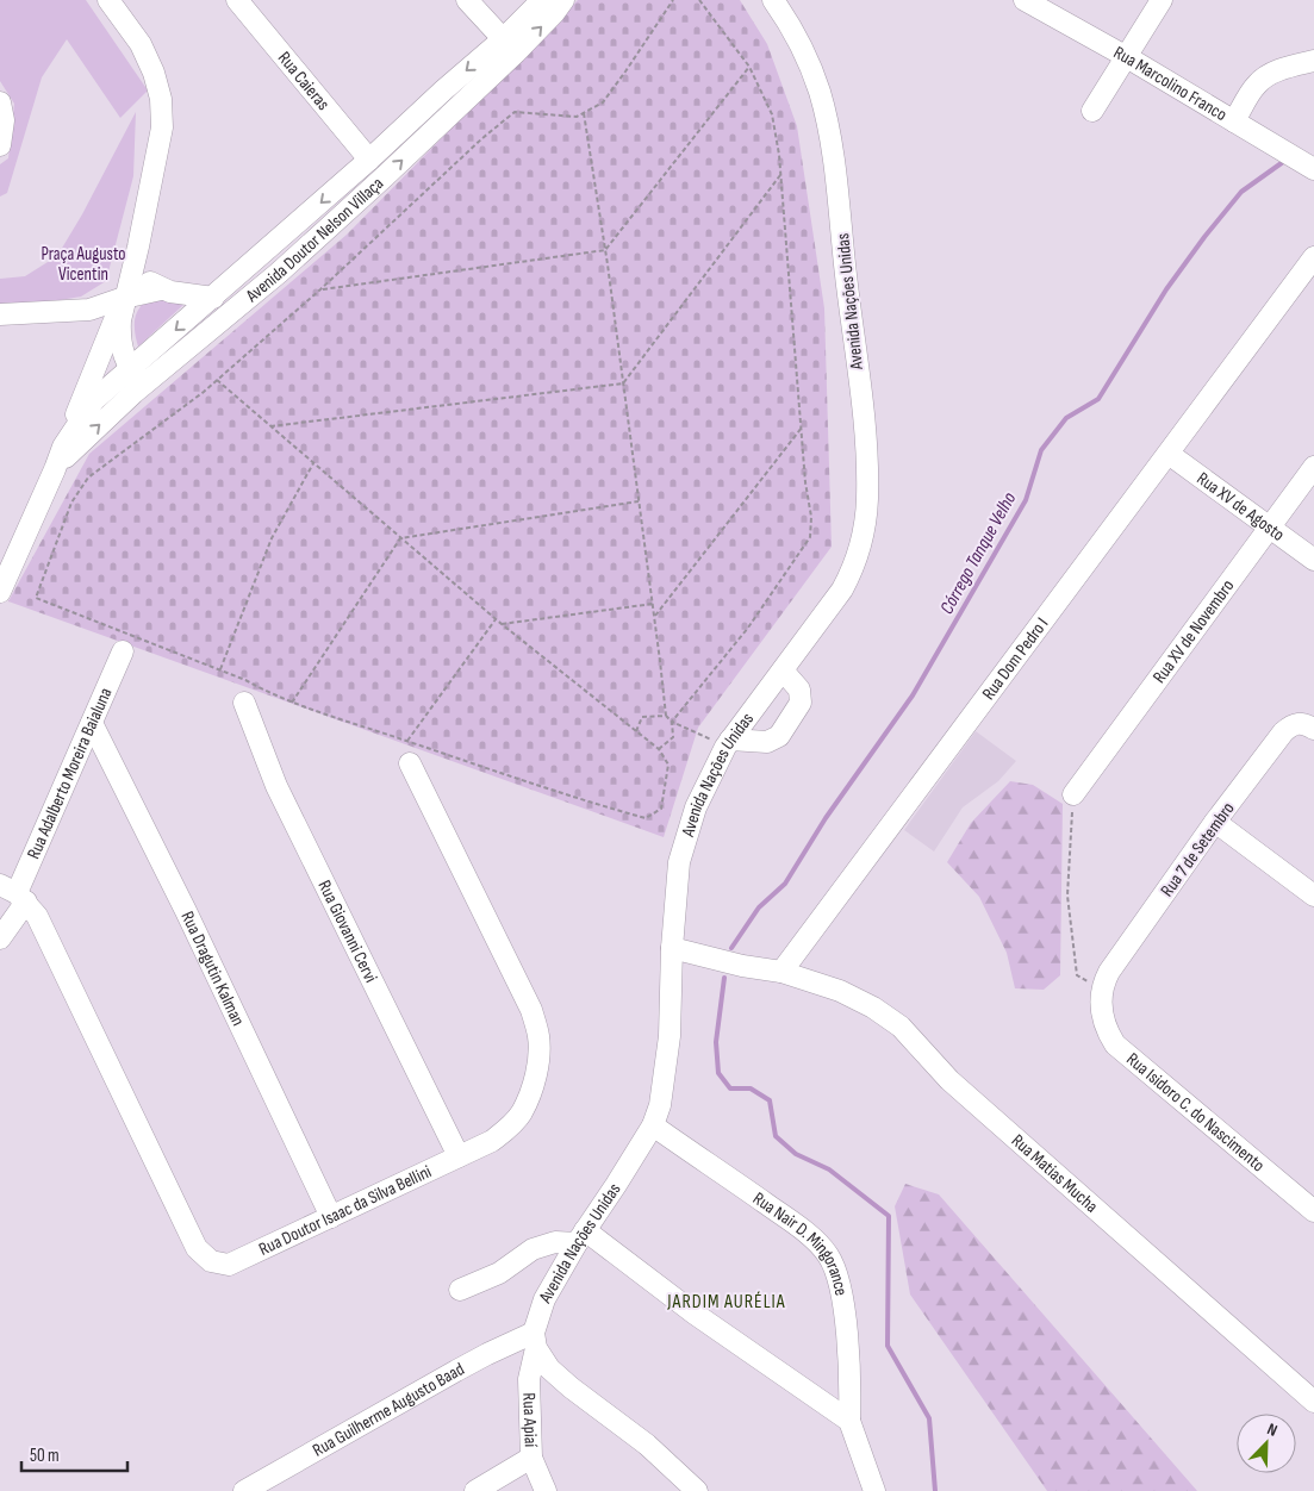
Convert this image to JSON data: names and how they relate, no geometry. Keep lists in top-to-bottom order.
{
  "streets": {
    "street": [
      "Rua Caieras",
      "Rua Marcolino Franco",
      "Avenida Doutor Nelson Villaça",
      "Avenida Nações Unidas",
      "Rua XV de Agosto",
      "Rua XV de Novembro",
      "Rua Dom Pedro I",
      "Rua Adalberto Moreira Baialuna",
      "Rua 7 de Setembro",
      "Rua Giovanni Cervi",
      "Rua Dragutin Kalman",
      "Rua Isidoro C. do Nascimento",
      "Rua Matias Mucha",
      "Rua Doutor Isaac da Silva Bellini",
      "Rua Nair D. Mingorance",
      "Rua Guilherme Augusto Baad",
      "Rua Apiaí"
    ]
  },
  "crossings": [
    ["Rua Caieras", "Avenida Doutor Nelson Villaça"],
    ["Avenida Nações Unidas", "Rua Nair D. Mingorance"],
    ["Avenida Nações Unidas", "Rua Guilherme Augusto Baad"],
    ["Avenida Nações Unidas", "Rua Apiaí"],
    ["Rua XV de Agosto", "Rua XV de Novembro"],
    ["Rua XV de Agosto", "Rua Dom Pedro I"],
    ["Rua Dom Pedro I", "Rua Matias Mucha"],
    ["Rua Adalberto Moreira Baialuna", "Rua Dragutin Kalman"],
    ["Rua Adalberto Moreira Baialuna", "Rua Doutor Isaac da Silva Bellini"],
    ["Rua 7 de Setembro", "Rua Isidoro C. do Nascimento"],
    ["Rua Giovanni Cervi", "Rua Doutor Isaac da Silva Bellini"],
    ["Rua Dragutin Kalman", "Rua Doutor Isaac da Silva Bellini"],
    ["Rua Guilherme Augusto Baad", "Rua Apiaí"]
  ],
  "districts": ["JARDIM AURÉLIA"],
  "water": ["Córrego Tanque Velho"],
  "parks": ["Praça Augusto Vicentin"],
  "scale_bar": "50 m",
  "north": "top right"
}
